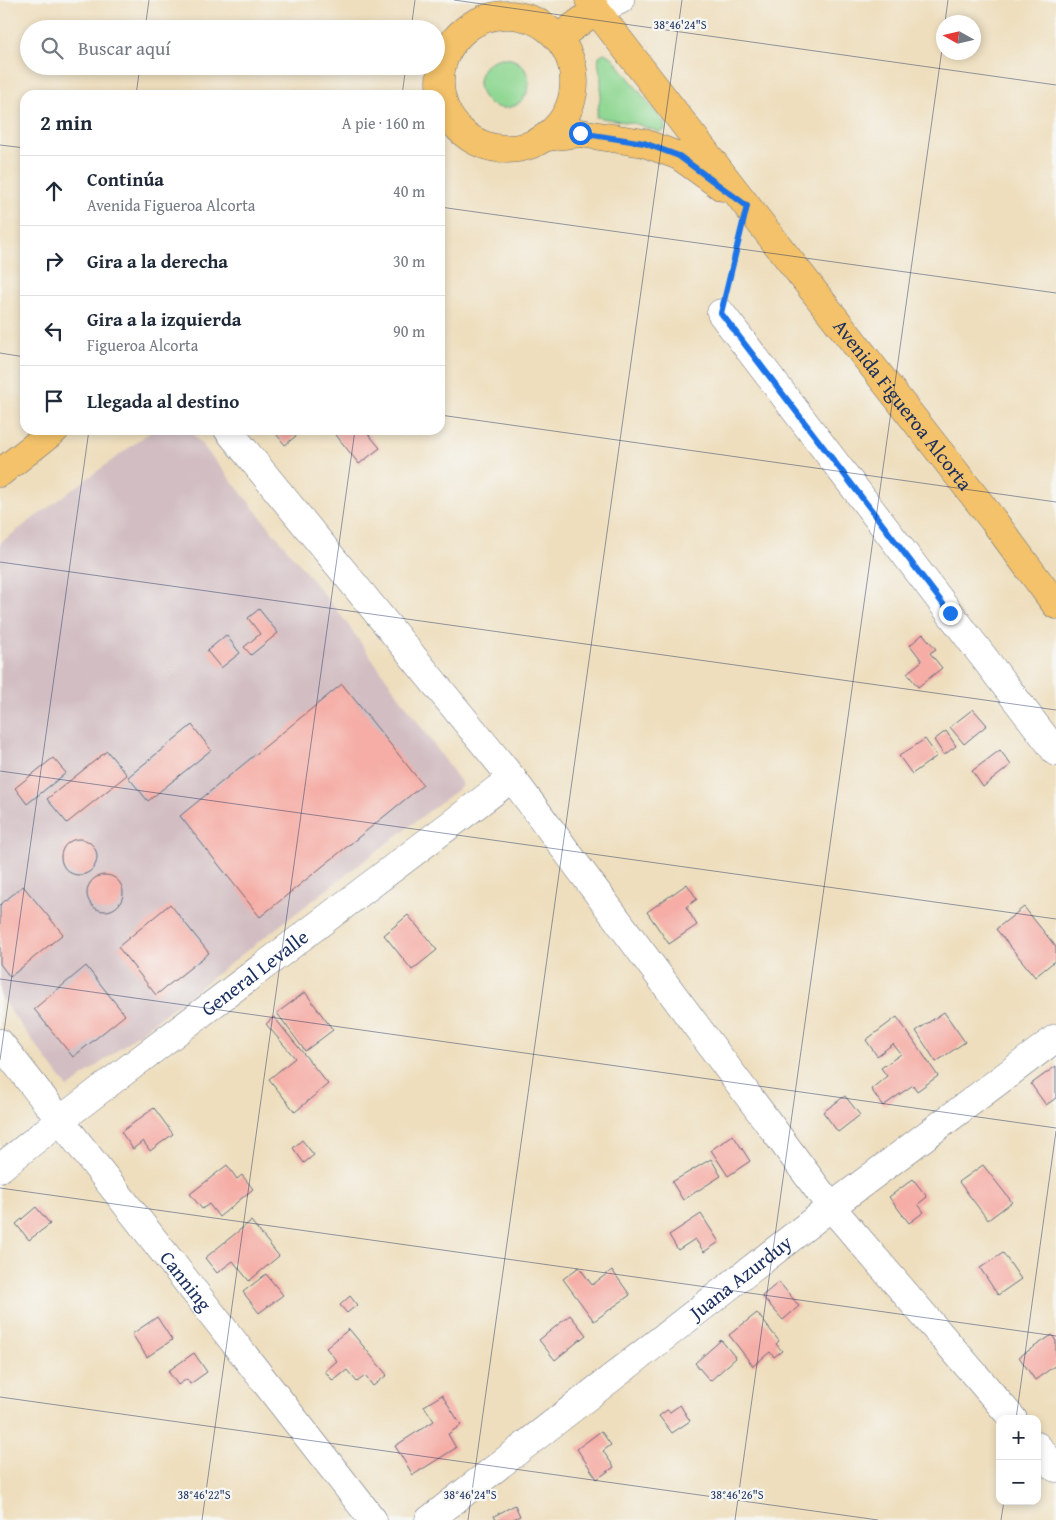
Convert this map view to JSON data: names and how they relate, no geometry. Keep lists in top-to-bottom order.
{
  "streets": {
    "main road": ["Avenida Figueroa Alcorta"],
    "street": ["General Levalle", "Juana Azurduy", "Canning"]
  },
  "crossings": [
    ["General Levalle", "Canning"]
  ],
  "north": "left",
  "page": {
    "search": "Buscar aquí",
    "heading": ["2 min", "A pie · 160 m"],
    "list": [
      ["Continúa", "Avenida Figueroa Alcorta", "40 m"],
      ["Gira a la derecha", "30 m"],
      ["Gira a la izquierda", "Figueroa Alcorta", "90 m"],
      "Llegada al destino"
    ],
    "map_buttons": ["+", "−"]
  },
  "coordinates": ["38°46'24\"S", "38°46'22\"S", "38°46'26\"S"]
}
